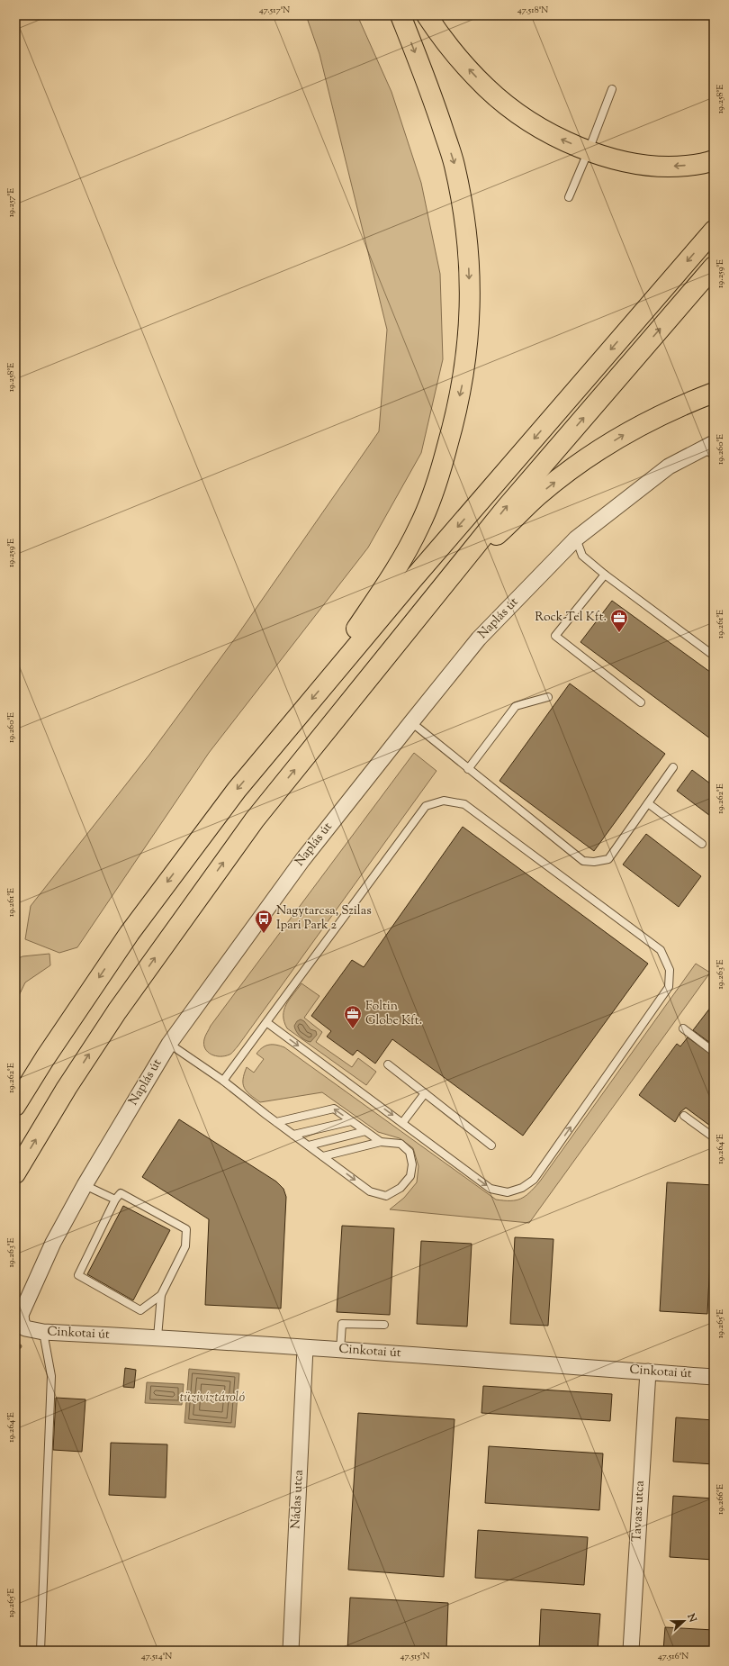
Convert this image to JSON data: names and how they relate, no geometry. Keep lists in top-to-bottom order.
{
  "streets": {
    "street": [
      "Naplás út",
      "Cinkotai út",
      "Nádas utca",
      "Tavasz utca"
    ]
  },
  "crossings": [
    ["Naplás út", "Cinkotai út"],
    ["Cinkotai út", "Nádas utca"],
    ["Cinkotai út", "Tavasz utca"]
  ],
  "water": ["tüzivíztároló"],
  "places": {
    "office": ["Rock-Tel Kft.", "Foltin Globe Kft."],
    "bus stop": ["Nagytarcsa, Szilas Ipari Park 2"]
  },
  "north": "right",
  "coordinates": [
    "47.517°N",
    "47.518°N",
    "19.258°E",
    "19.257°E",
    "19.259°E",
    "19.260°E",
    "19.261°E",
    "19.262°E",
    "19.263°E",
    "19.264°E",
    "19.265°E",
    "19.266°E",
    "47.514°N",
    "47.515°N",
    "47.516°N"
  ]
}
